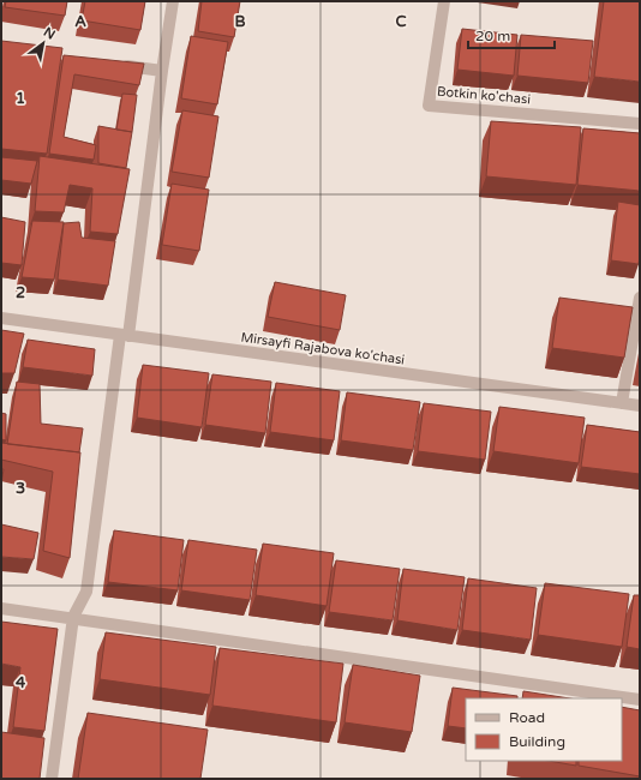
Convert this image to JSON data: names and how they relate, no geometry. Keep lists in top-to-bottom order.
{
  "streets": {
    "street": ["Botkin ko'chasi", "Mirsayfi Rajabova ko'chasi"]
  },
  "legend": ["Road", "Building"],
  "scale_bar": "20 m",
  "north": "top right",
  "grid": {
    "columns": ["A", "B", "C"],
    "rows": [
      "1",
      "2",
      "3",
      "4"
    ]
  }
}
